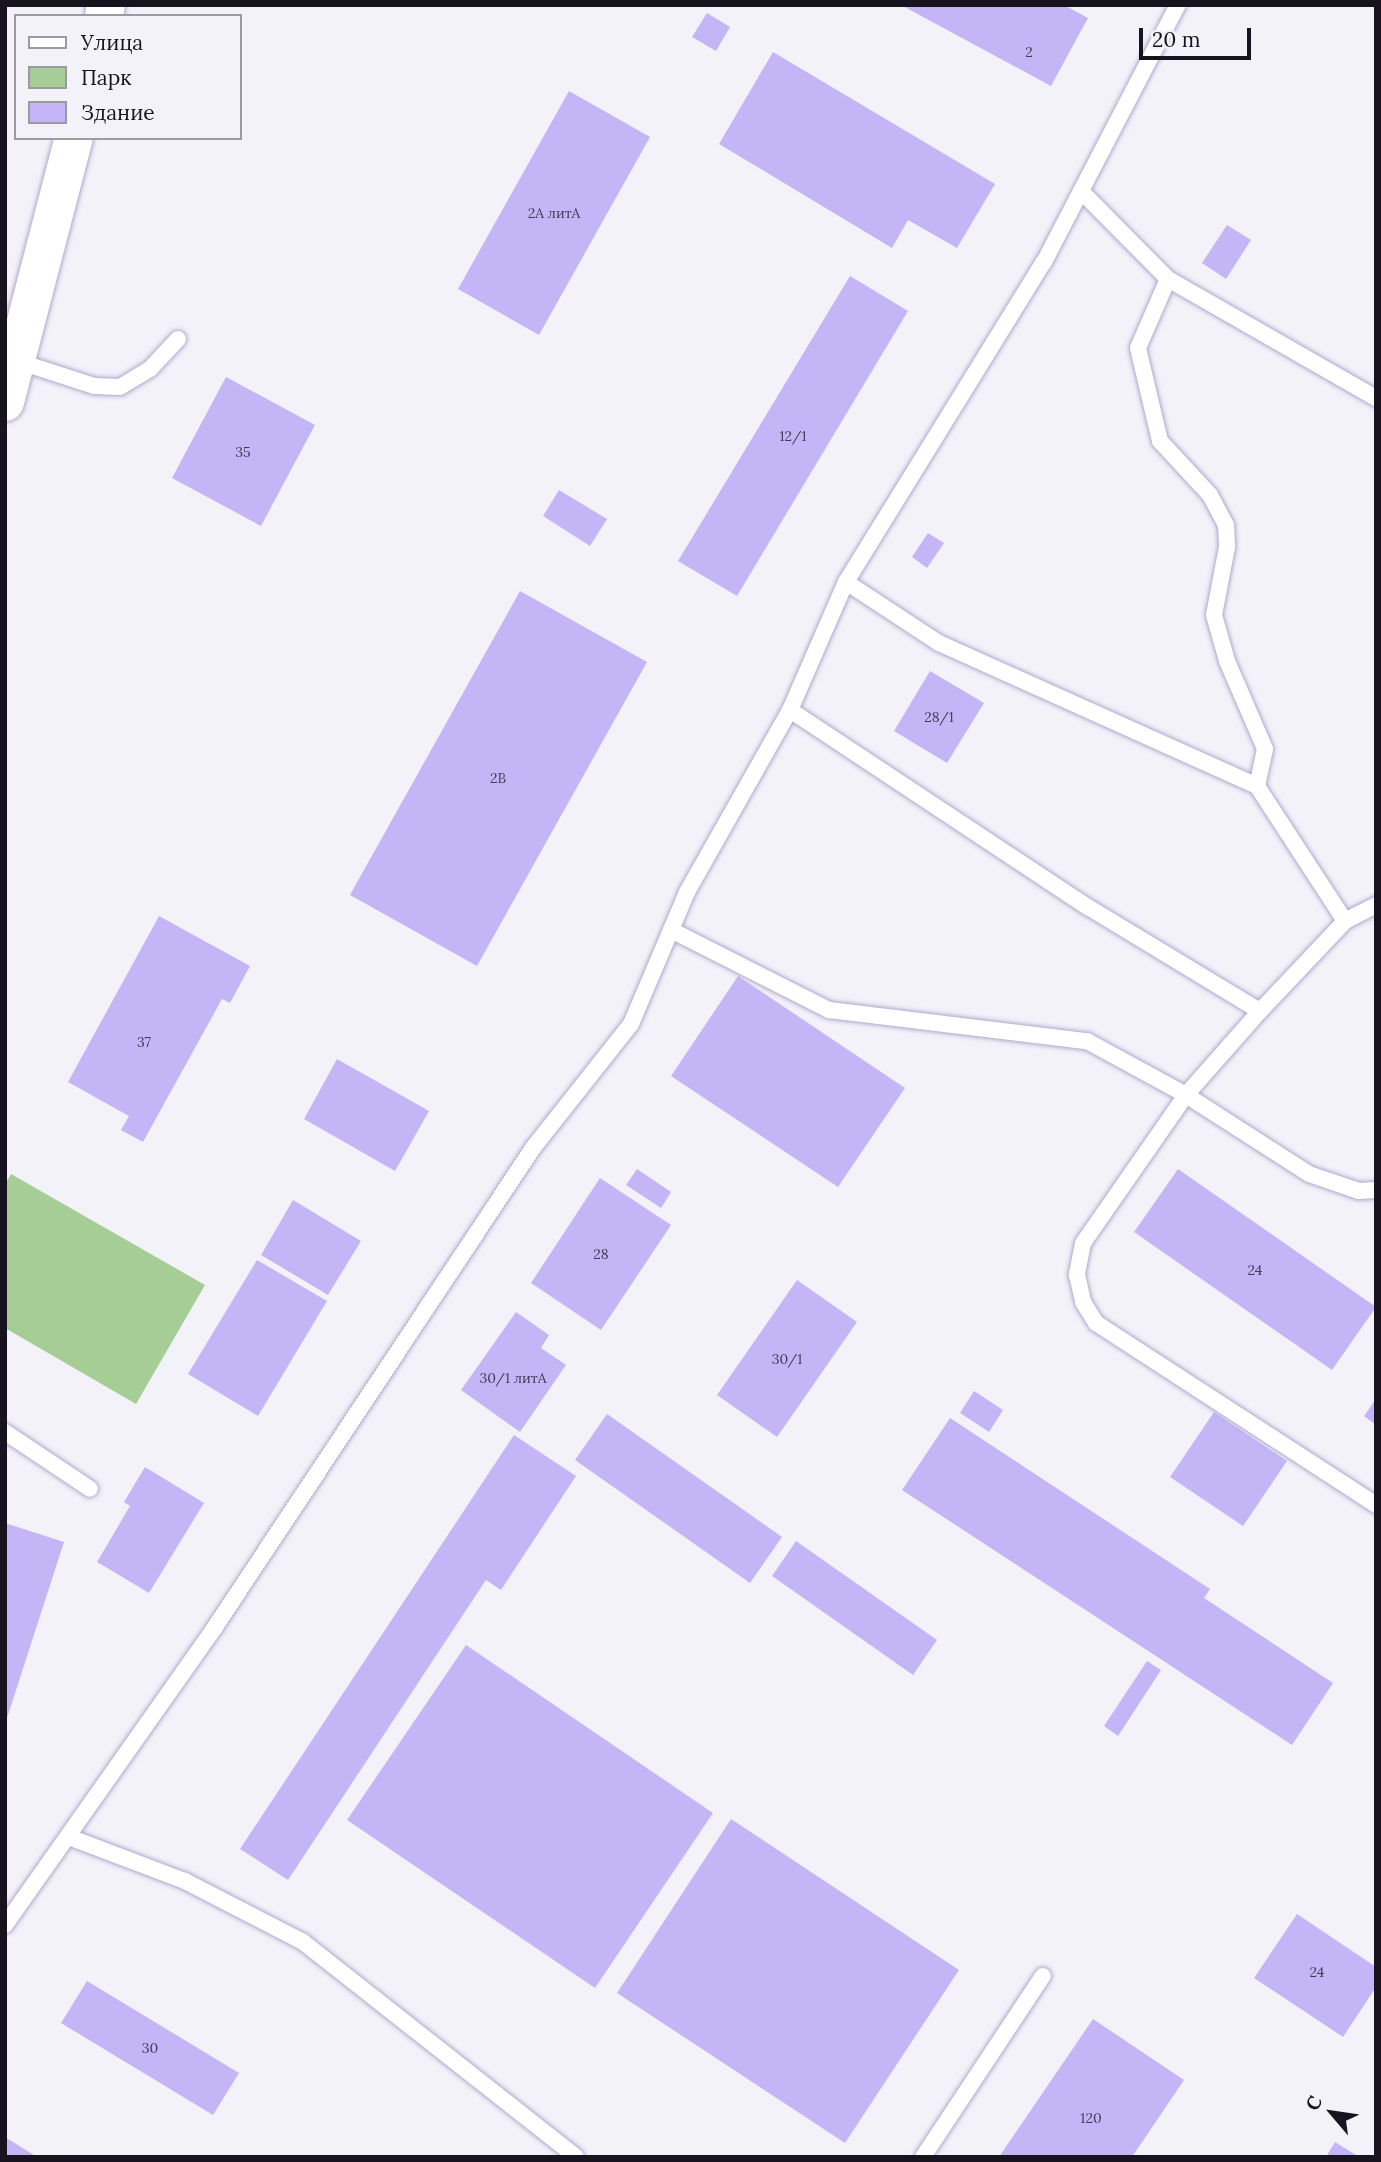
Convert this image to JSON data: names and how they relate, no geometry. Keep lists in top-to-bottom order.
{
  "house_numbers": [
    "2",
    "2А литА",
    "12/1",
    "35",
    "28/1",
    "2В",
    "37",
    "28",
    "24",
    "30/1",
    "30/1 литА",
    "24",
    "30",
    "120"
  ],
  "legend": ["Улица", "Парк", "Здание"],
  "scale_bar": "20 m",
  "north": "top left"
}
